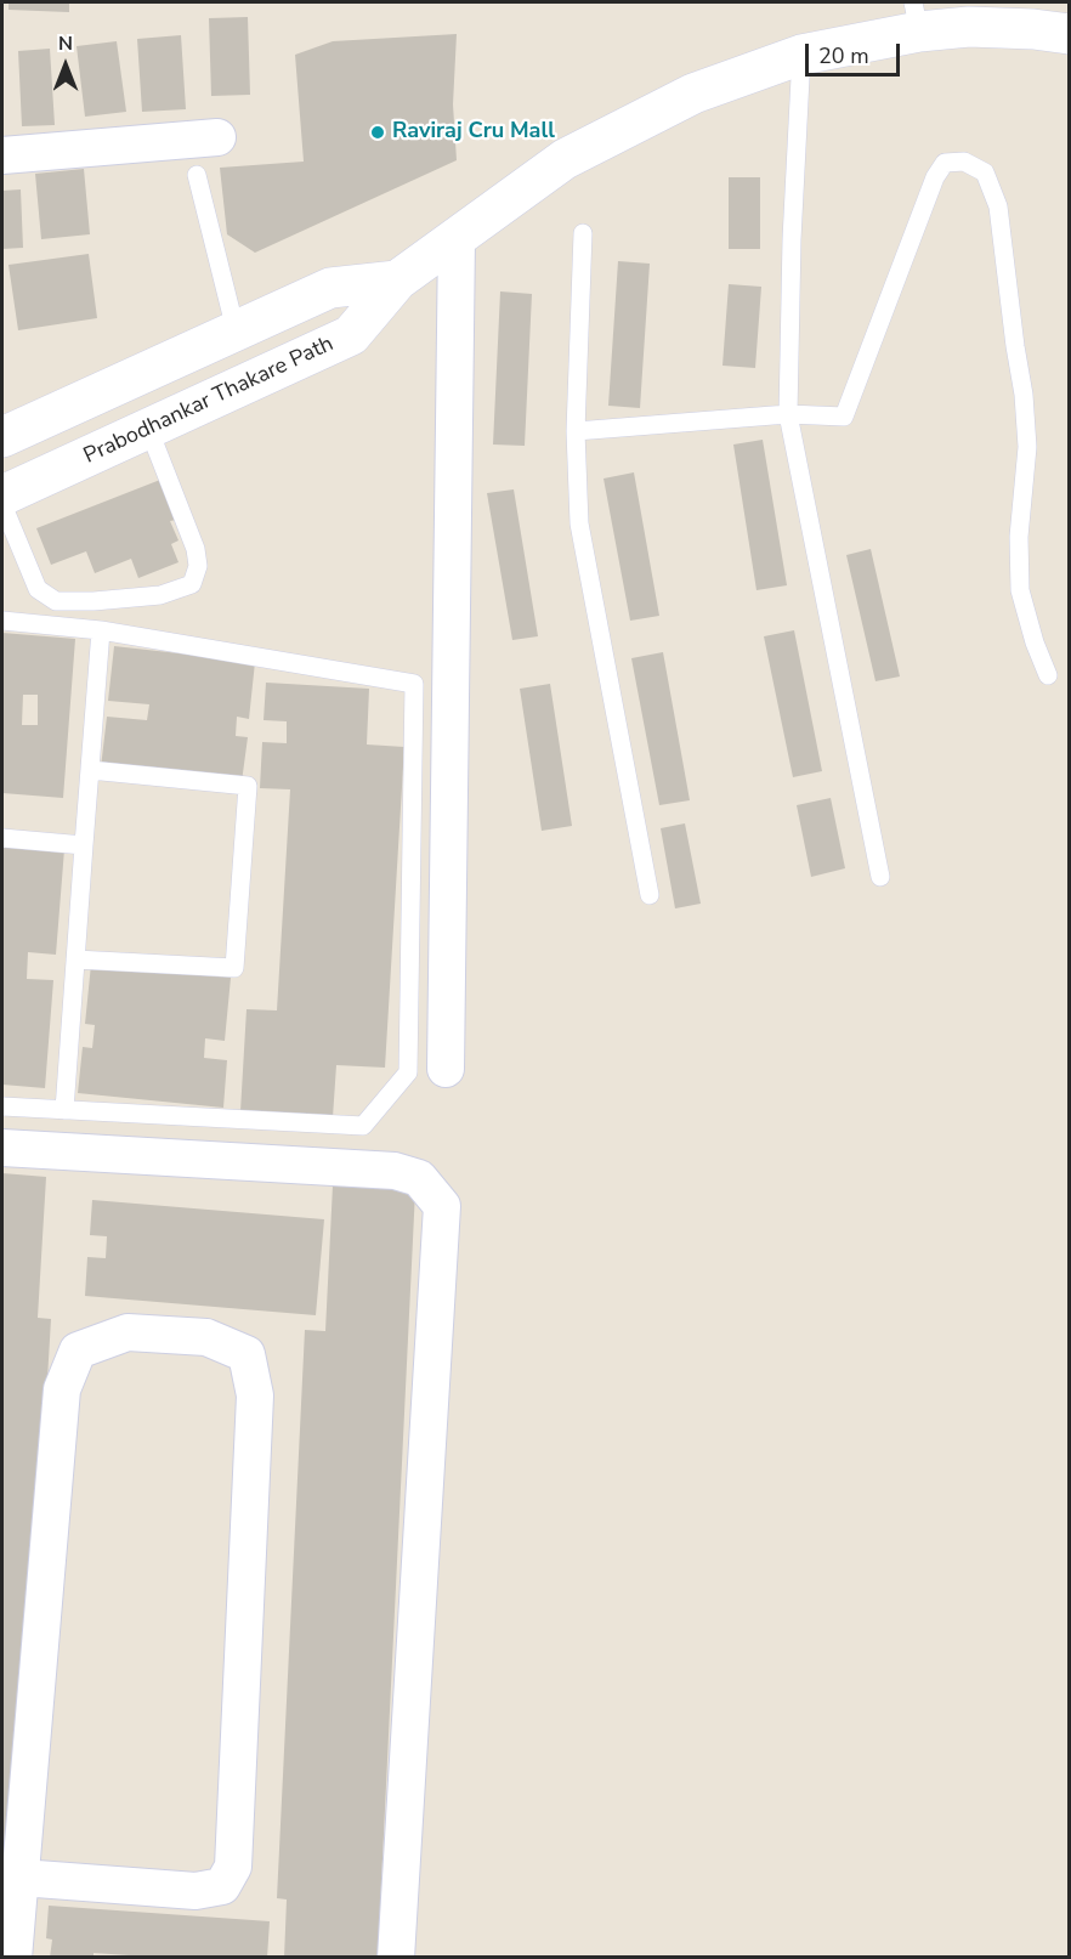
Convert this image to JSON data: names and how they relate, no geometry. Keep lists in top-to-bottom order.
{
  "streets": {
    "main road": ["Prabodhankar Thakare Path"]
  },
  "places": ["Raviraj Cru Mall"],
  "scale_bar": "20 m",
  "north": "top"
}
